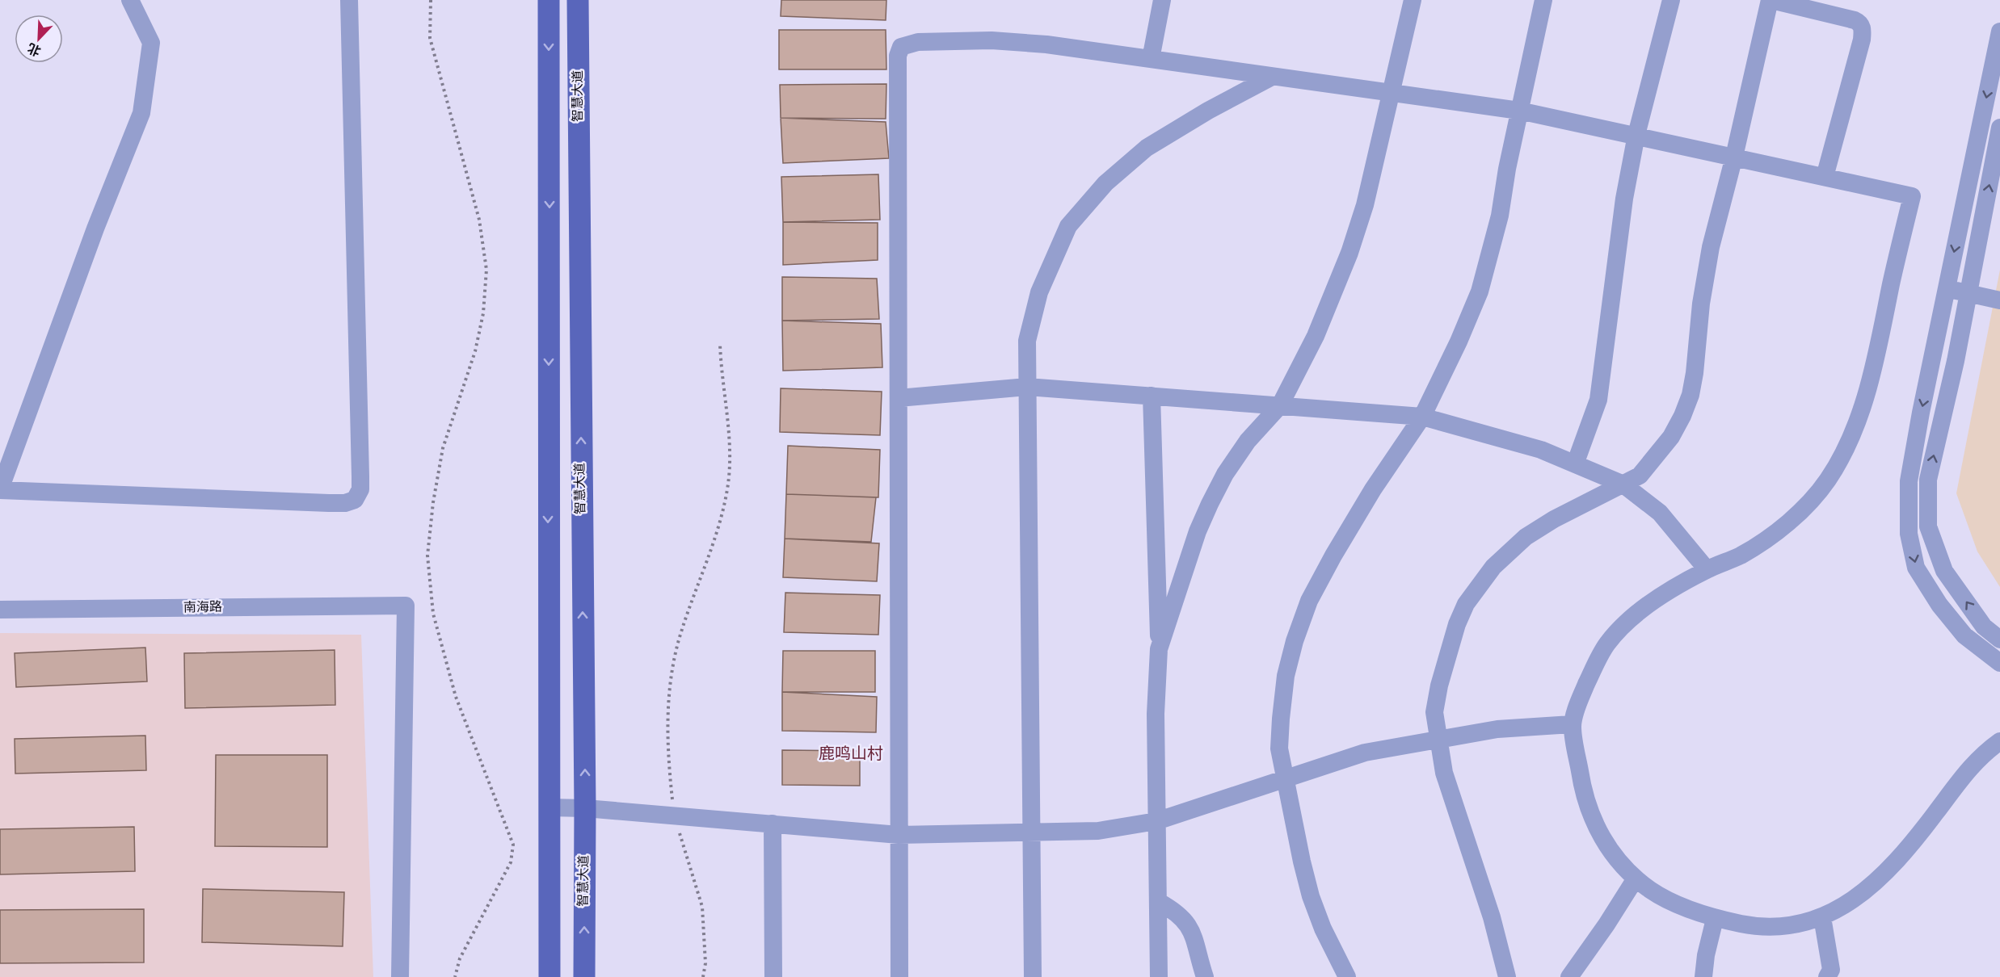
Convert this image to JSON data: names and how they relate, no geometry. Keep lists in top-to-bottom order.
{
  "streets": {
    "main road": ["智慧大道"],
    "street": ["南海路"]
  },
  "districts": ["鹿鸣山村"],
  "north": "bottom left"
}
